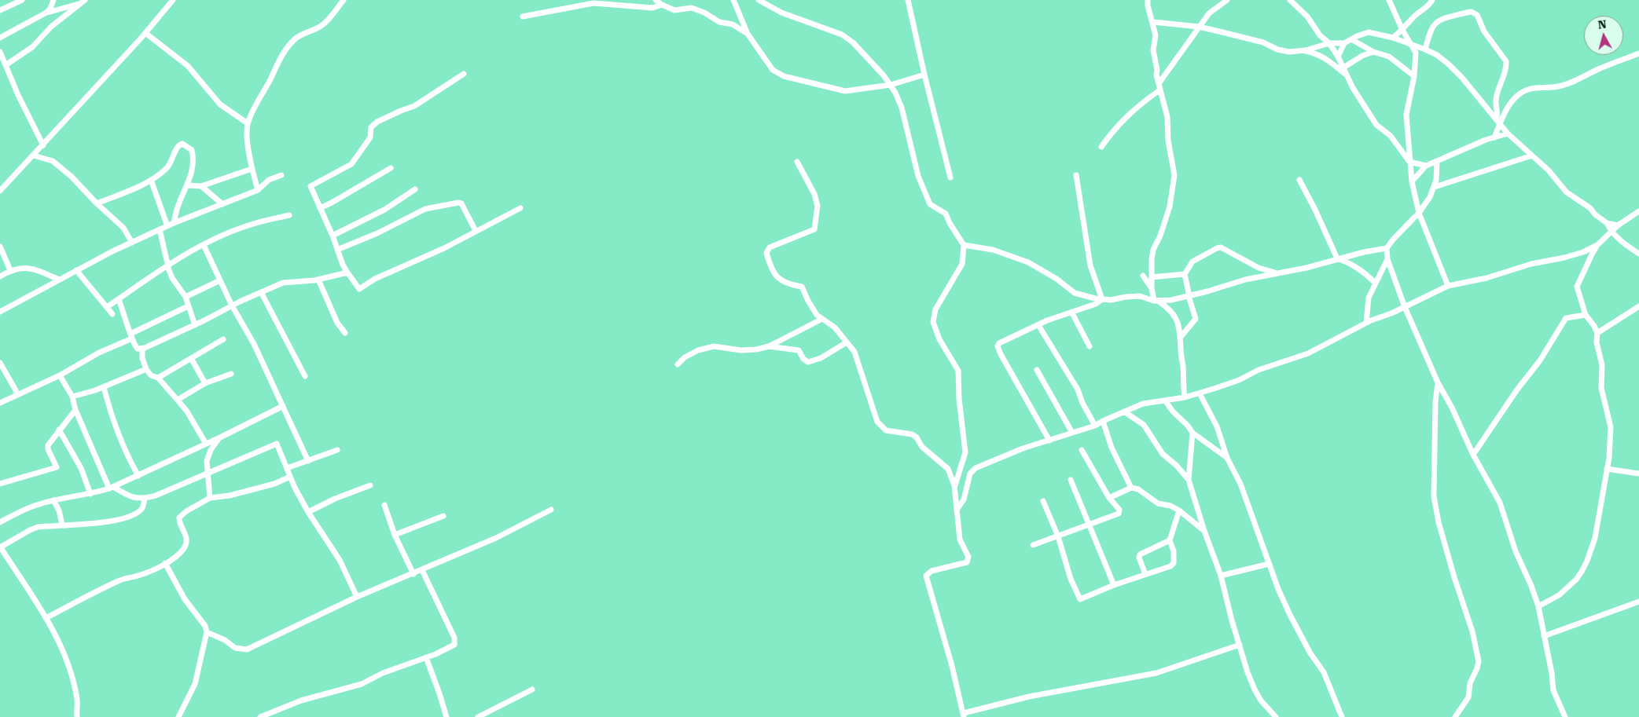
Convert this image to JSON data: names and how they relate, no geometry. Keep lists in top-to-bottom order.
{
  "north": "top"
}
